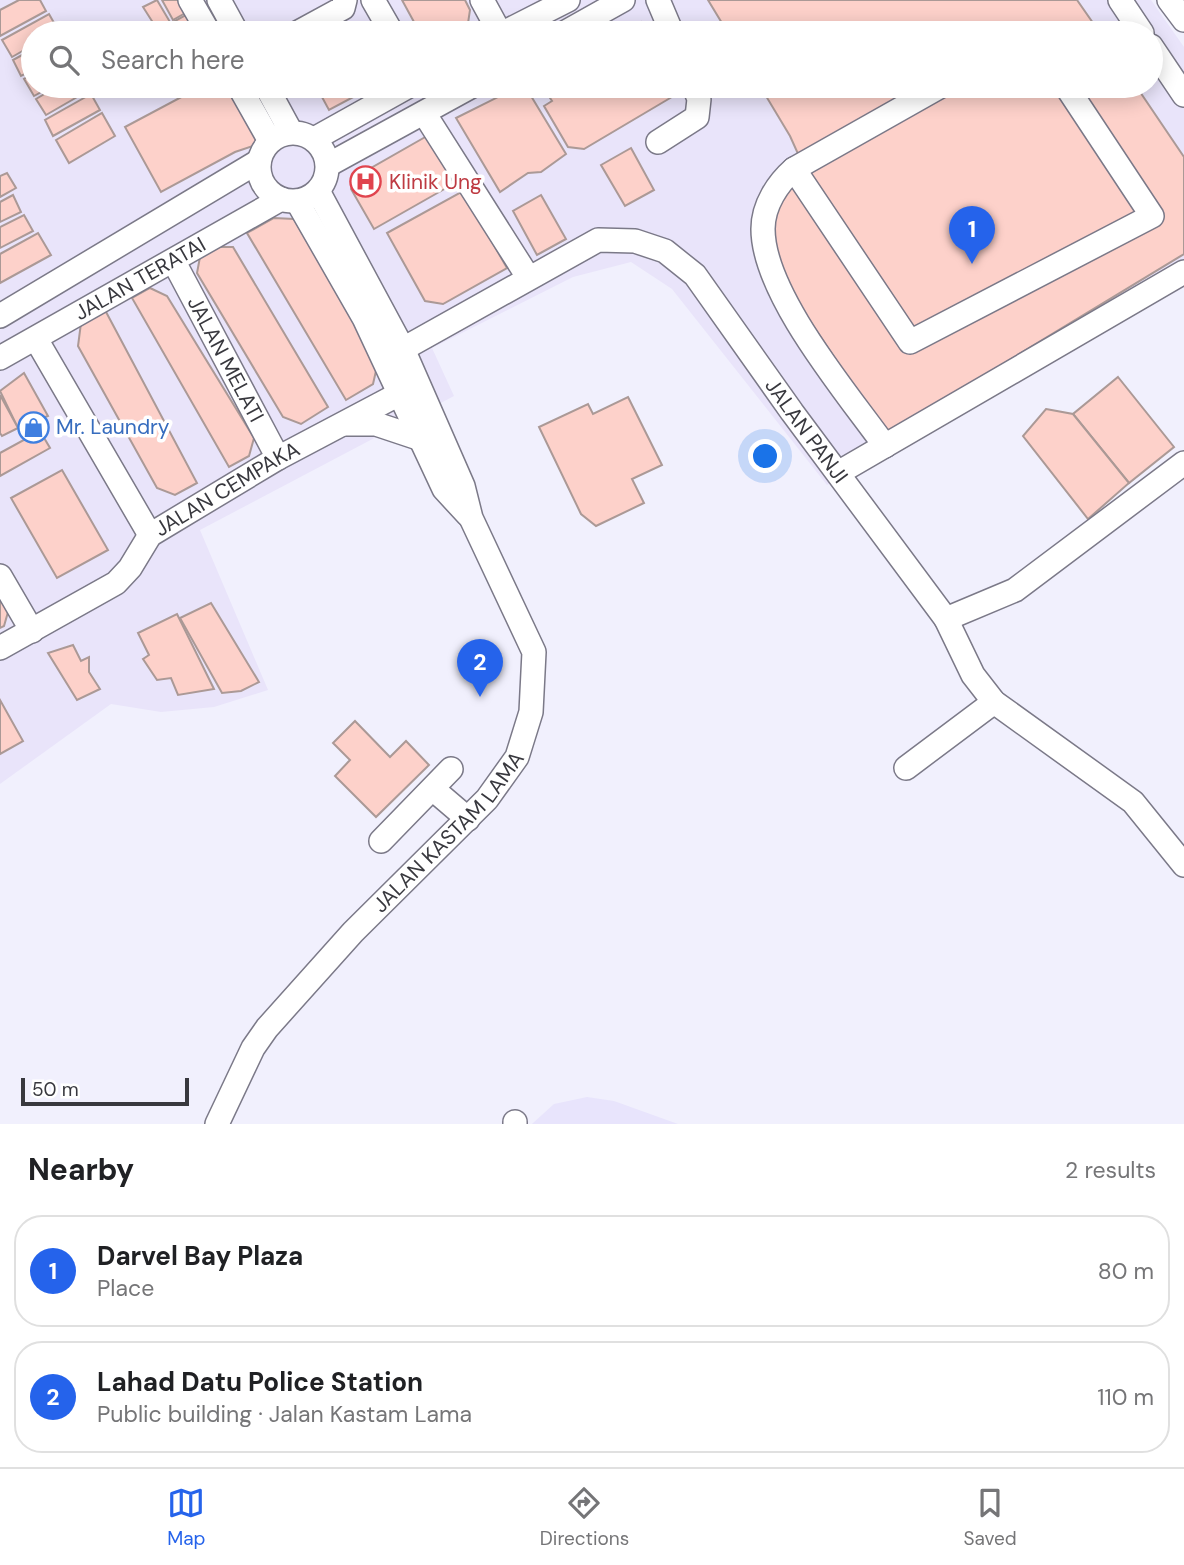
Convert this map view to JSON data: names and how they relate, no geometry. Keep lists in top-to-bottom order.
{
  "streets": {
    "street": [
      "JALAN TERATAI",
      "JALAN MELATI",
      "JALAN PANJI",
      "JALAN CEMPAKA",
      "JALAN KASTAM LAMA"
    ]
  },
  "crossings": [
    ["JALAN TERATAI", "JALAN MELATI"],
    ["JALAN TERATAI", "JALAN KASTAM LAMA"],
    ["JALAN MELATI", "JALAN CEMPAKA"],
    ["JALAN PANJI", "JALAN KASTAM LAMA"],
    ["JALAN CEMPAKA", "JALAN KASTAM LAMA"]
  ],
  "places": {
    "hospital": ["Klinik Ung"],
    "shop": ["Mr. Laundry"]
  },
  "scale_bar": "50 m",
  "page": {
    "search": "Search here",
    "pins": ["1", "2"],
    "scale": "50 m",
    "heading": ["Nearby", "2 results"],
    "list": [
      {
        "mark": "1",
        "name": "Darvel Bay Plaza",
        "note": "Place",
        "value": "80 m"
      },
      {
        "mark": "2",
        "name": "Lahad Datu Police Station",
        "note": "Public building · Jalan Kastam Lama",
        "value": "110 m"
      }
    ],
    "nav": ["Map", "Directions", "Saved"]
  }
}
